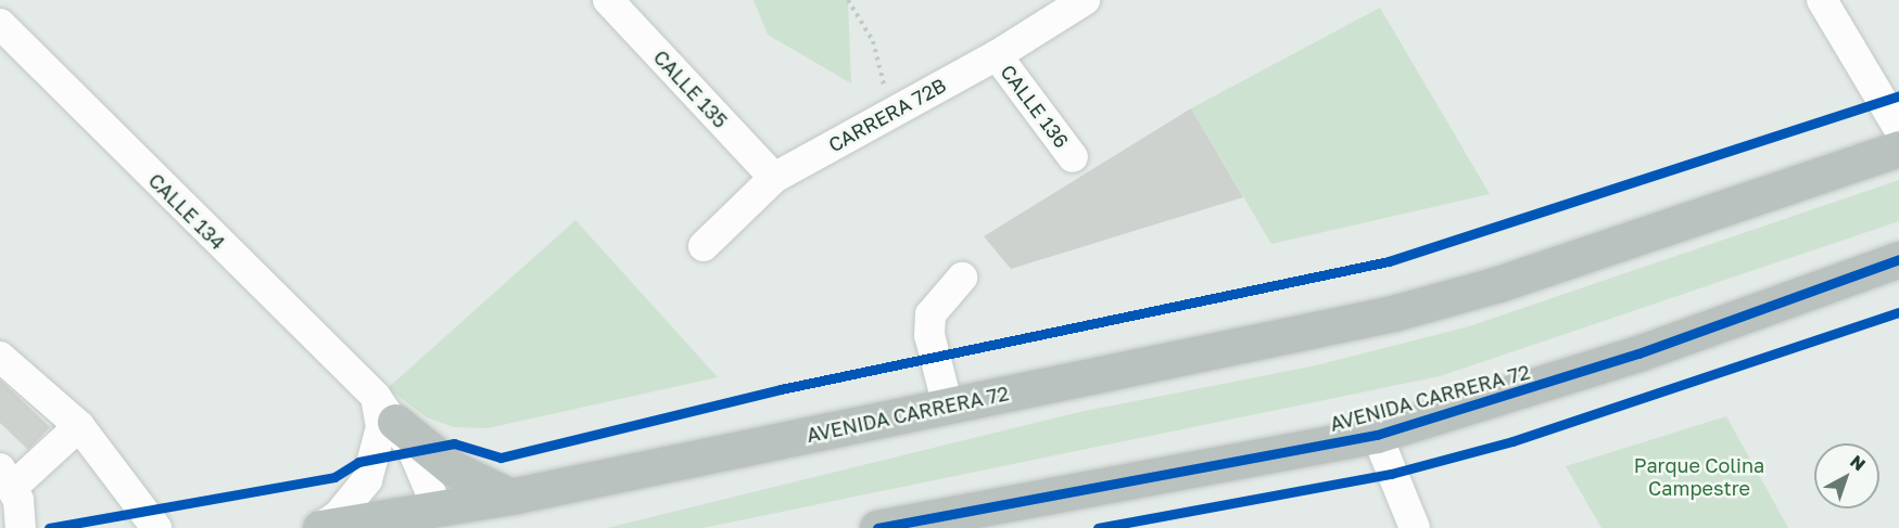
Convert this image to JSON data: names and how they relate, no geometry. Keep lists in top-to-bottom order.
{
  "streets": {
    "highway": ["AVENIDA CARRERA 72"],
    "street": [
      "CALLE 135",
      "CALLE 136",
      "CARRERA 72B",
      "CALLE 134"
    ]
  },
  "crossings": [
    ["CALLE 135", "CARRERA 72B"],
    ["CALLE 136", "CARRERA 72B"],
    ["CALLE 134", "AVENIDA CARRERA 72"]
  ],
  "parks": ["Parque Colina Campestre"],
  "north": "top right"
}
